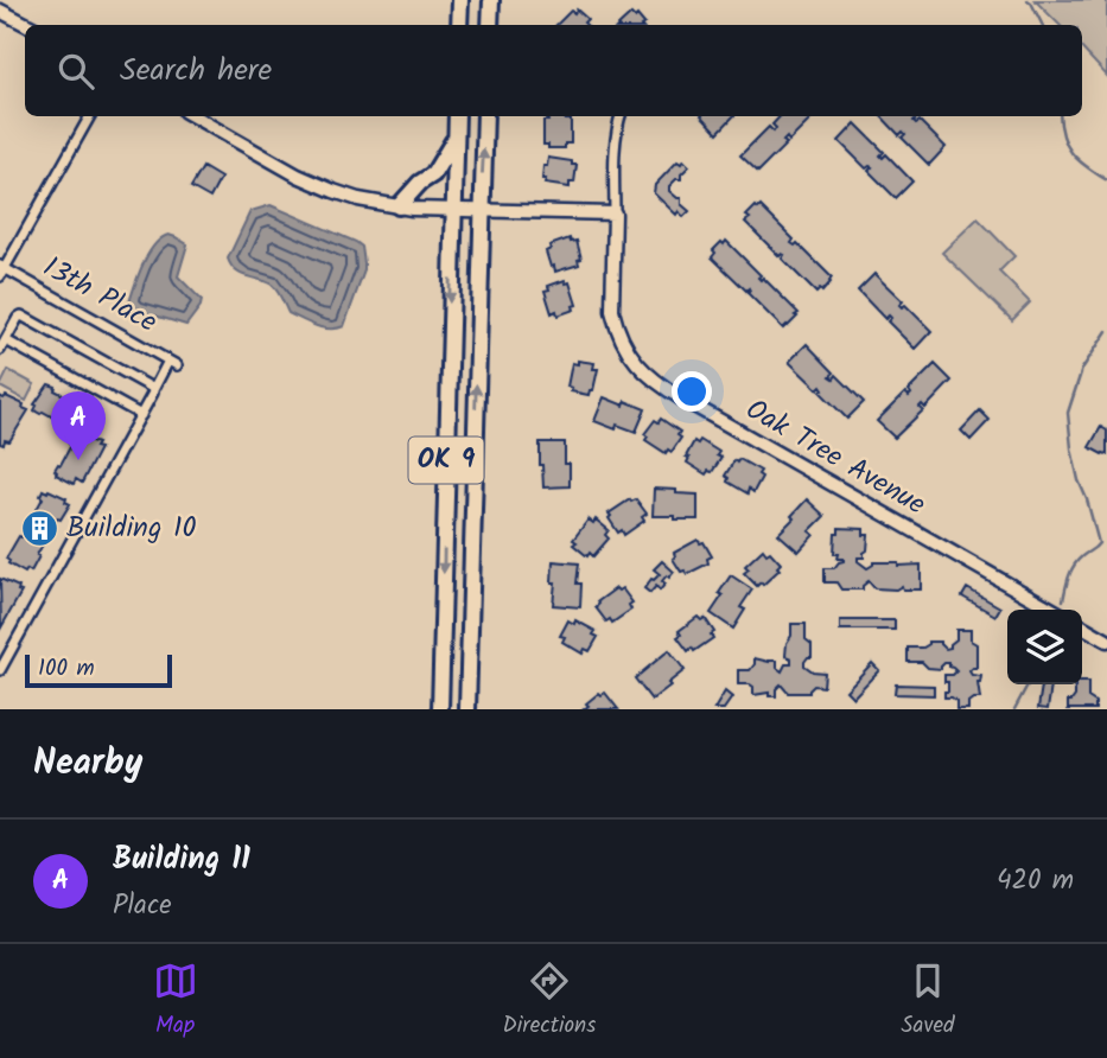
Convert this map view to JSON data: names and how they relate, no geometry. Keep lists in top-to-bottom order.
{
  "streets": {
    "highway": ["OK 9"],
    "street": ["13th Place", "Oak Tree Avenue"]
  },
  "places": {
    "building": ["Building 10"]
  },
  "scale_bar": "100 m",
  "page": {
    "search": "Search here",
    "pins": "A",
    "scale": "100 m",
    "heading": "Nearby",
    "list": [
      {
        "mark": "A",
        "name": "Building 11",
        "note": "Place",
        "value": "420 m"
      }
    ],
    "nav": ["Map", "Directions", "Saved"]
  }
}
